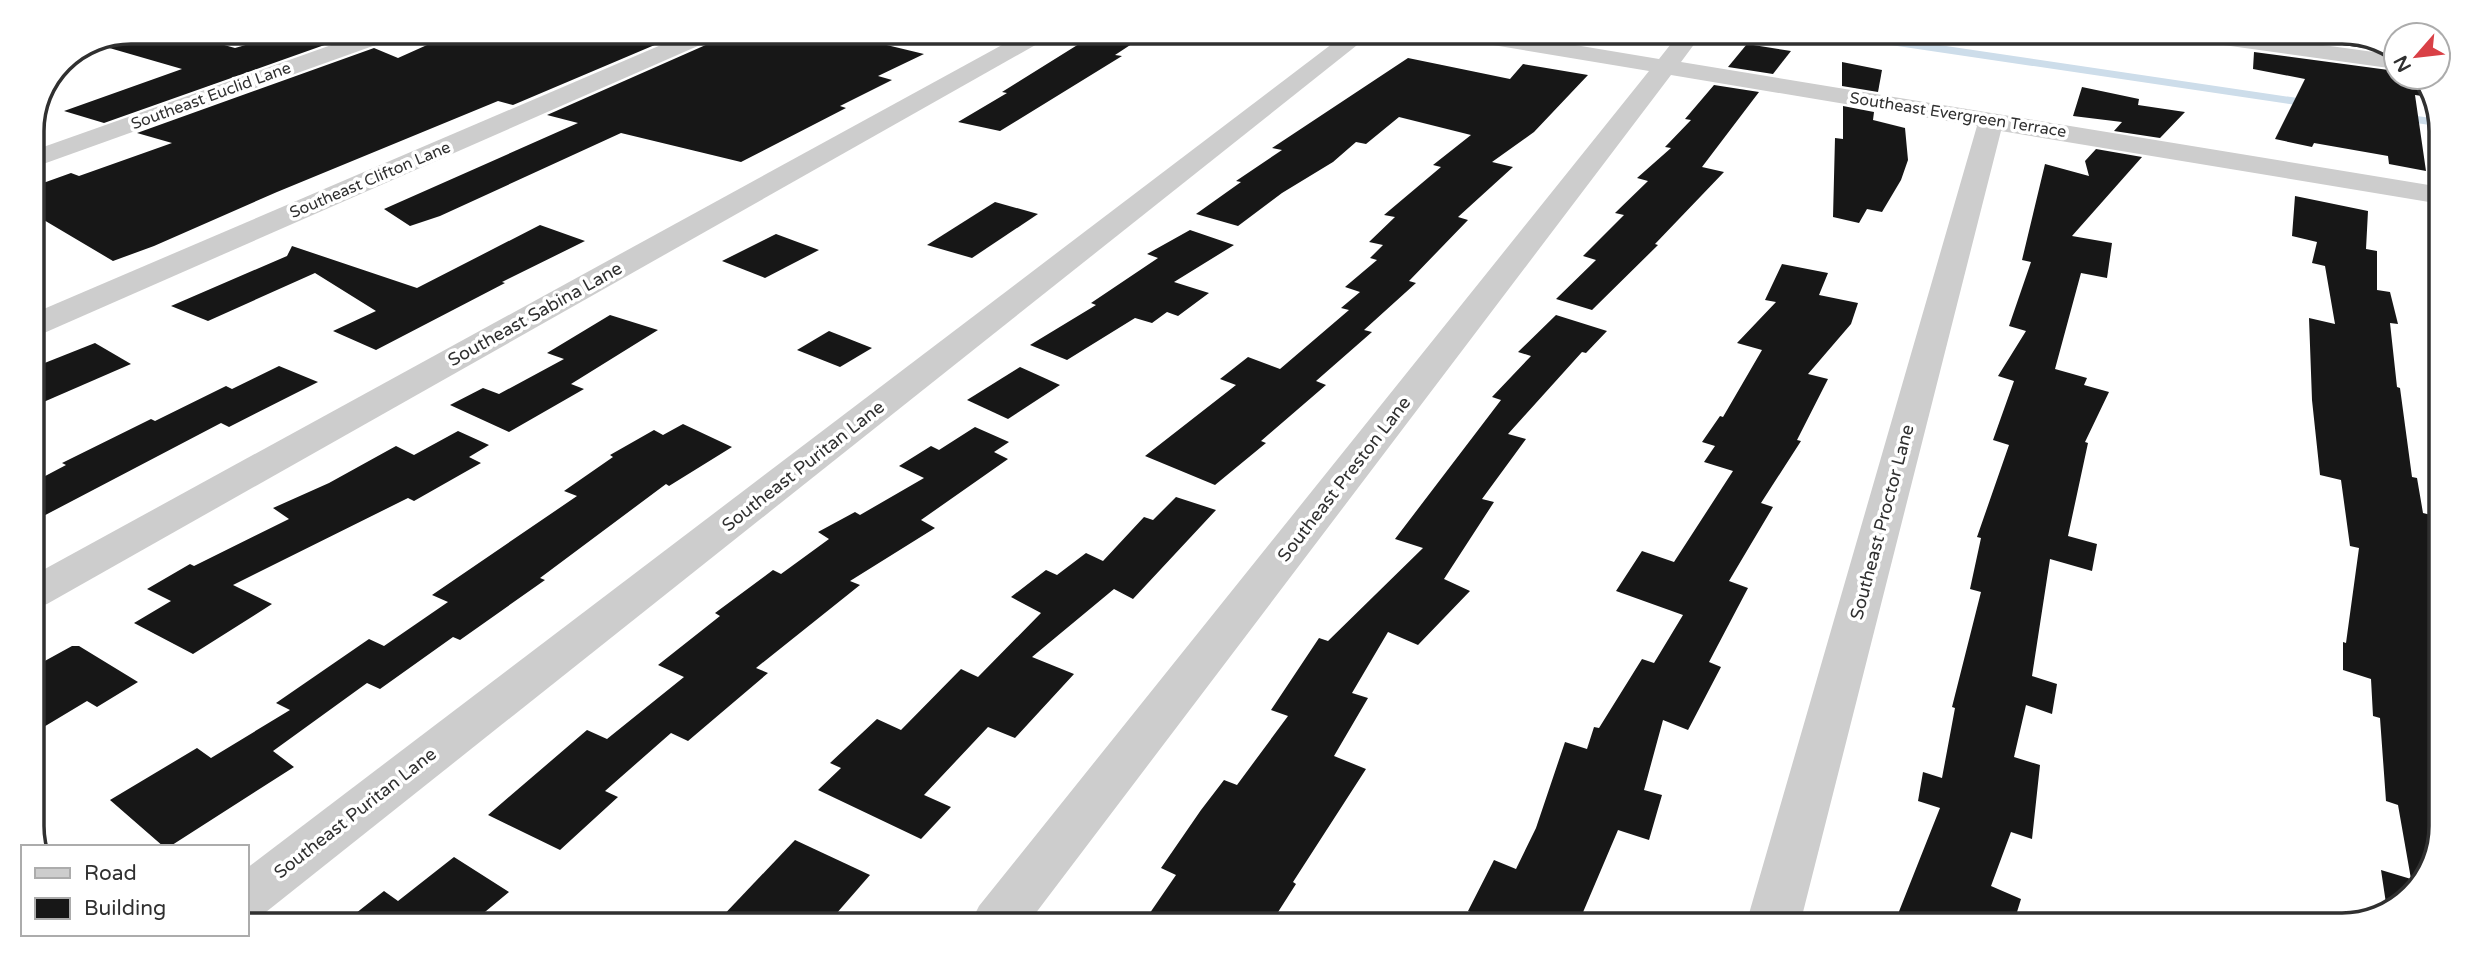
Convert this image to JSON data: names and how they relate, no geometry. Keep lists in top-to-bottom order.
{
  "streets": {
    "street": [
      "Southeast Euclid Lane",
      "Southeast Evergreen Terrace",
      "Southeast Clifton Lane",
      "Southeast Sabina Lane",
      "Southeast Puritan Lane",
      "Southeast Preston Lane",
      "Southeast Proctor Lane"
    ]
  },
  "crossings": [
    ["Southeast Evergreen Terrace", "Southeast Preston Lane"],
    ["Southeast Evergreen Terrace", "Southeast Proctor Lane"]
  ],
  "legend": ["Road", "Building"],
  "north": "bottom left"
}
